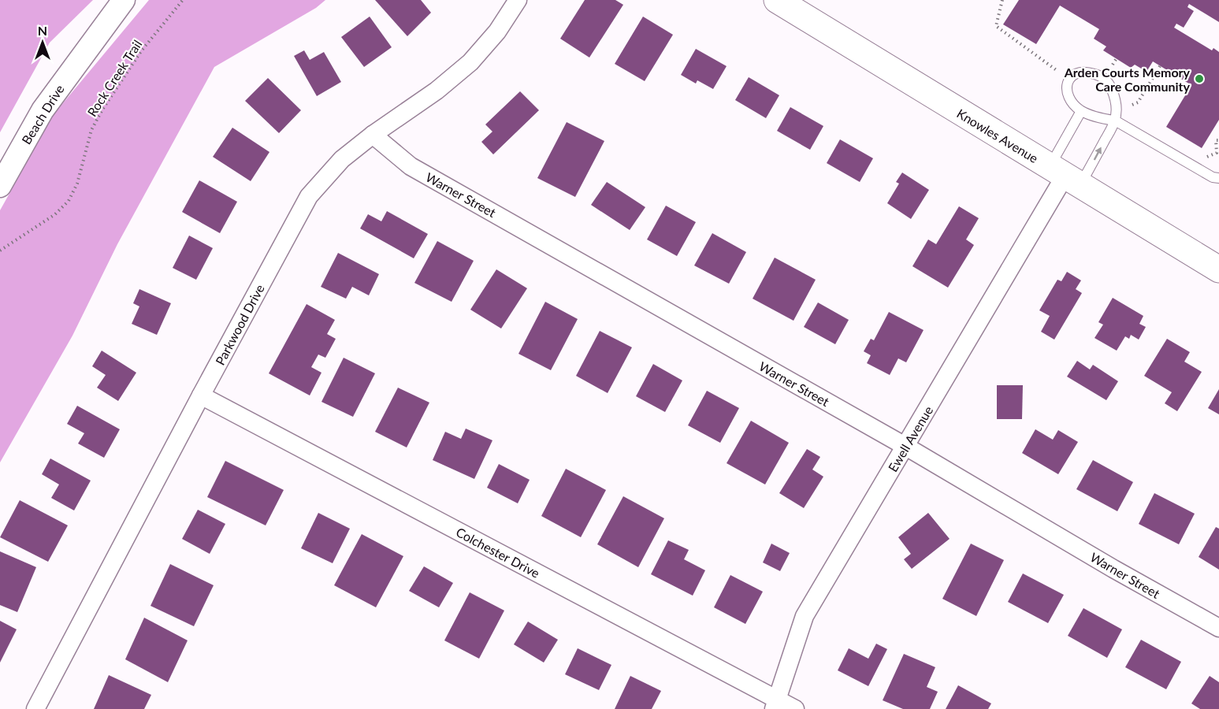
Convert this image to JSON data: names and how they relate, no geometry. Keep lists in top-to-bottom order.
{
  "streets": {
    "main road": ["Knowles Avenue"],
    "street": [
      "Beach Drive",
      "Warner Street",
      "Parkwood Drive",
      "Ewell Avenue",
      "Colchester Drive"
    ],
    "path": ["Rock Creek Trail"]
  },
  "crossings": [
    ["Knowles Avenue", "Ewell Avenue"],
    ["Warner Street", "Parkwood Drive"],
    ["Warner Street", "Ewell Avenue"],
    ["Parkwood Drive", "Colchester Drive"],
    ["Ewell Avenue", "Colchester Drive"]
  ],
  "places": ["Arden Courts Memory Care Community"],
  "north": "top"
}
